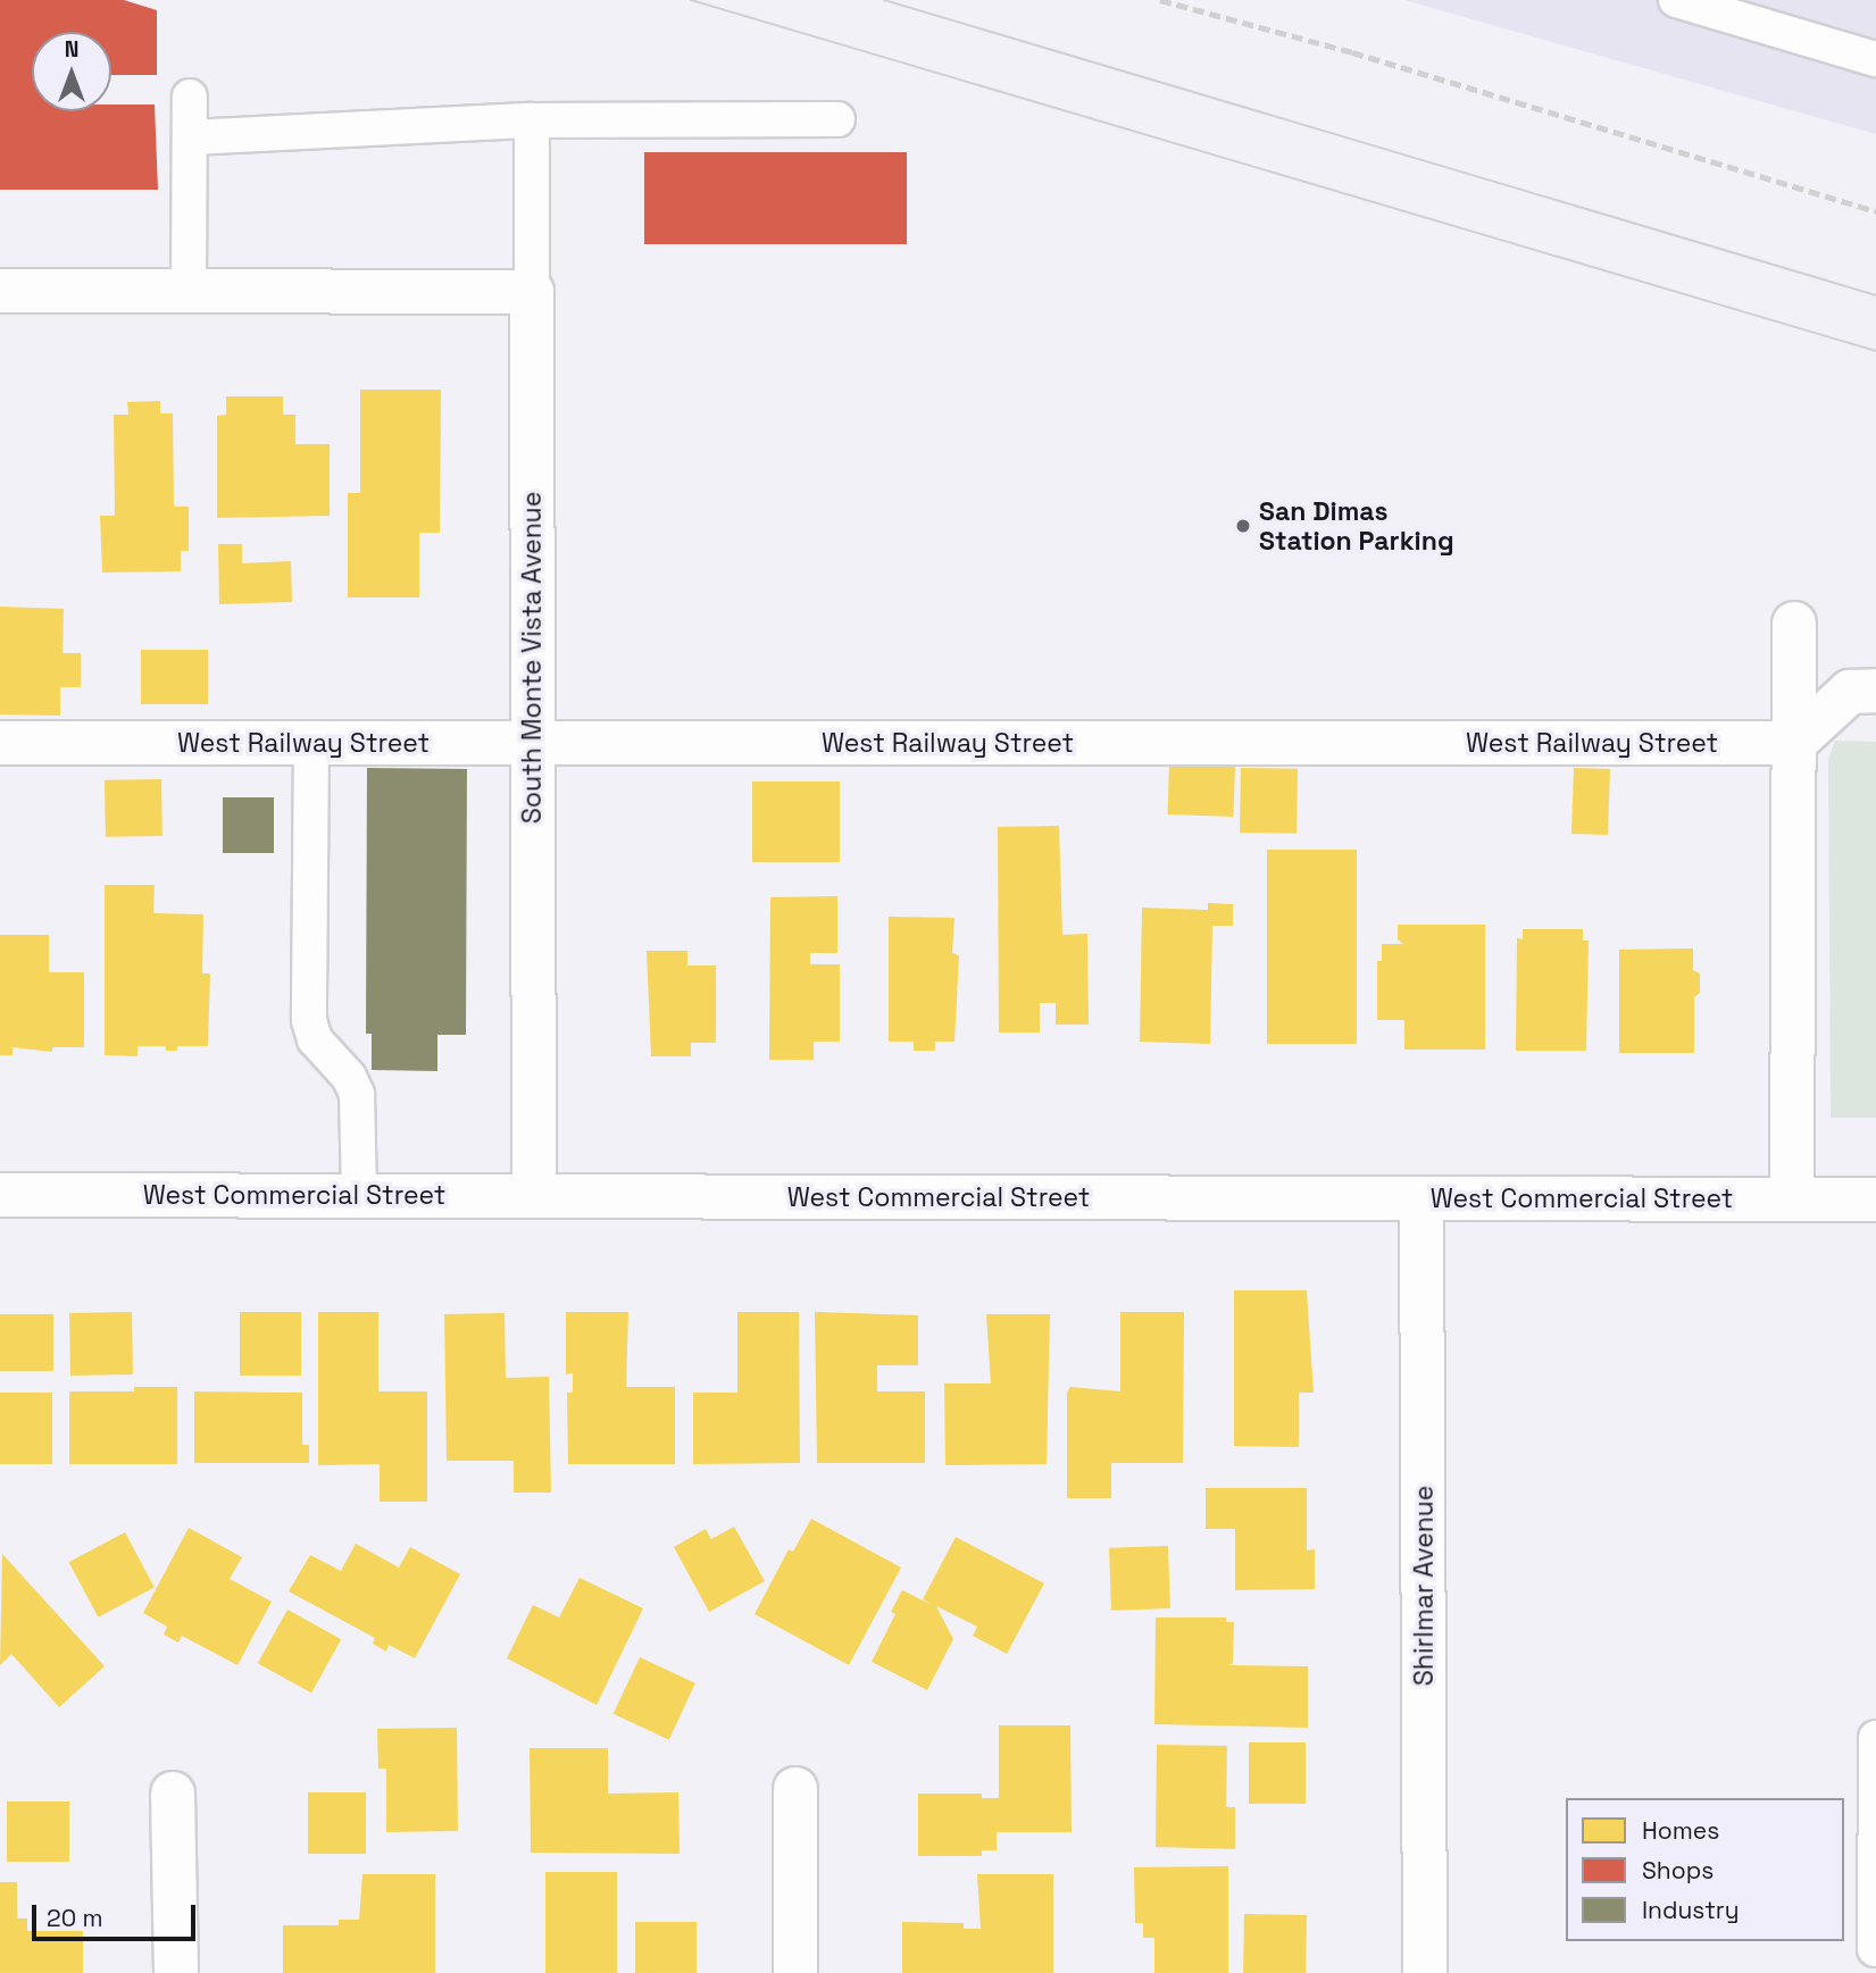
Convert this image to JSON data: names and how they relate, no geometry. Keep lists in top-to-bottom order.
{
  "streets": {
    "street": [
      "South Monte Vista Avenue",
      "West Railway Street",
      "West Commercial Street",
      "Shirlmar Avenue"
    ]
  },
  "crossings": [
    ["South Monte Vista Avenue", "West Railway Street"],
    ["South Monte Vista Avenue", "West Commercial Street"],
    ["West Commercial Street", "Shirlmar Avenue"]
  ],
  "places": ["San Dimas Station Parking"],
  "legend": ["Homes", "Shops", "Industry"],
  "scale_bar": "20 m",
  "north": "top"
}
